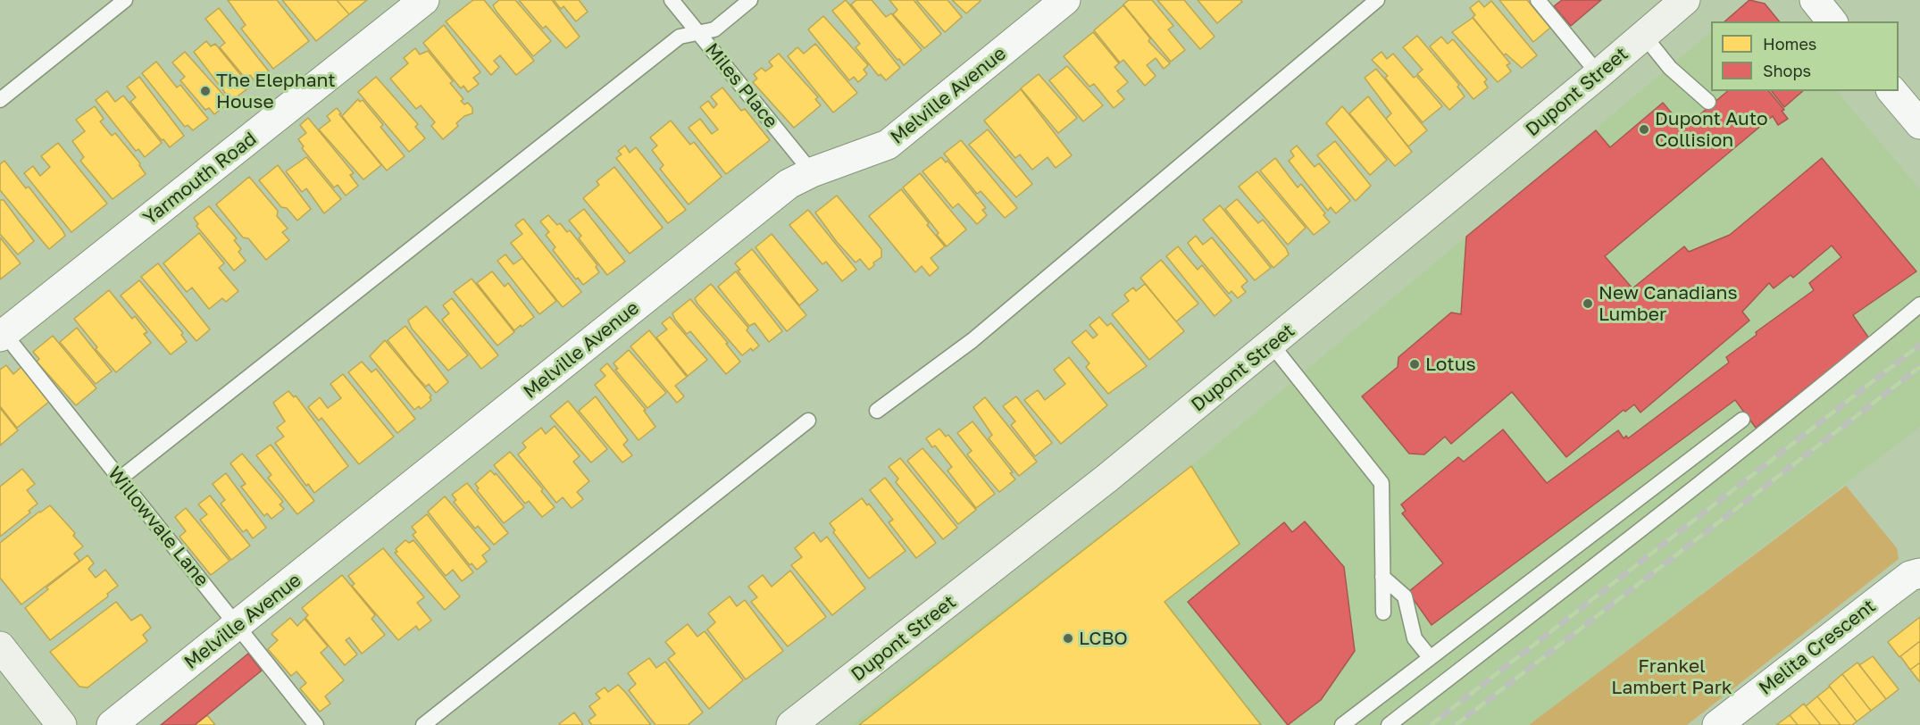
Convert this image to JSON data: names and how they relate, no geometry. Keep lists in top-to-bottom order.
{
  "streets": {
    "main road": ["Dupont Street"],
    "street": ["Melville Avenue", "Yarmouth Road", "Melita Crescent"],
    "lane": ["Miles Place", "Willowvale Lane"]
  },
  "crossings": [
    ["Miles Place", "Melville Avenue"],
    ["Melville Avenue", "Willowvale Lane"],
    ["Yarmouth Road", "Willowvale Lane"]
  ],
  "parks": ["Frankel Lambert Park"],
  "places": [
    "The Elephant House",
    "Dupont Auto Collision",
    "New Canadians Lumber",
    "Lotus",
    "LCBO"
  ],
  "legend": ["Homes", "Shops"]
}
